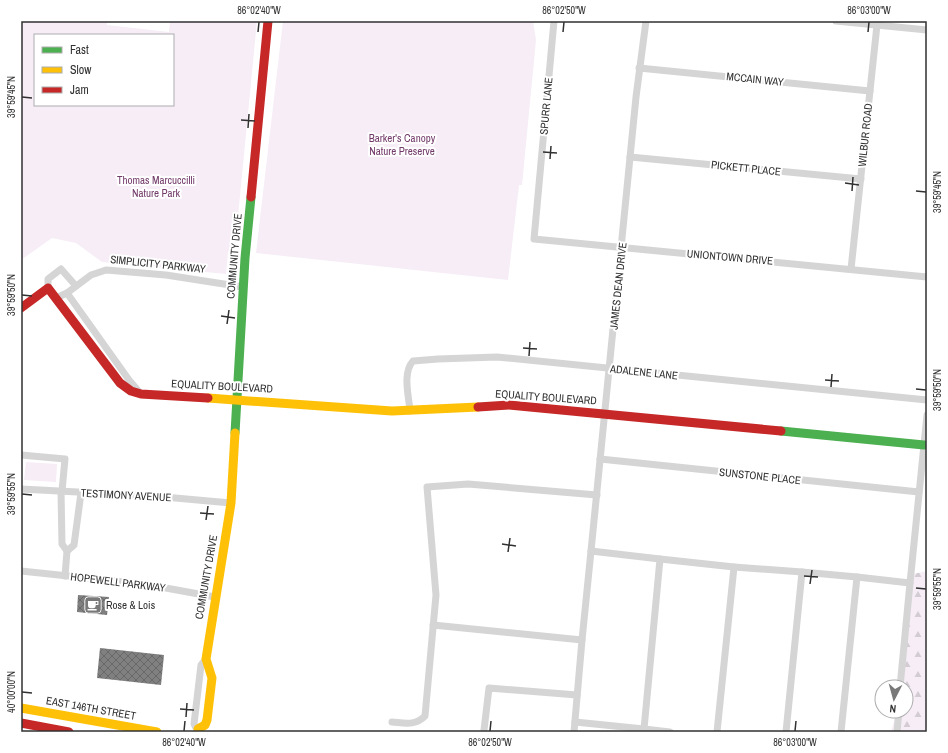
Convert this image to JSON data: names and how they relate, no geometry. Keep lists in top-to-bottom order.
{
  "streets": {
    "street": [
      "MCCAIN WAY",
      "SPURR LANE",
      "WILBUR ROAD",
      "PICKETT PLACE",
      "COMMUNITY DRIVE",
      "UNIONTOWN DRIVE",
      "SIMPLICITY PARKWAY",
      "JAMES DEAN DRIVE",
      "ADALENE LANE",
      "EQUALITY BOULEVARD",
      "SUNSTONE PLACE",
      "TESTIMONY AVENUE",
      "HOPEWELL PARKWAY",
      "EAST 146TH STREET"
    ]
  },
  "crossings": [
    ["MCCAIN WAY", "WILBUR ROAD"],
    ["MCCAIN WAY", "JAMES DEAN DRIVE"],
    ["SPURR LANE", "UNIONTOWN DRIVE"],
    ["WILBUR ROAD", "PICKETT PLACE"],
    ["WILBUR ROAD", "UNIONTOWN DRIVE"],
    ["PICKETT PLACE", "JAMES DEAN DRIVE"],
    ["COMMUNITY DRIVE", "SIMPLICITY PARKWAY"],
    ["COMMUNITY DRIVE", "EQUALITY BOULEVARD"],
    ["COMMUNITY DRIVE", "TESTIMONY AVENUE"],
    ["COMMUNITY DRIVE", "HOPEWELL PARKWAY"],
    ["UNIONTOWN DRIVE", "JAMES DEAN DRIVE"],
    ["JAMES DEAN DRIVE", "ADALENE LANE"],
    ["JAMES DEAN DRIVE", "EQUALITY BOULEVARD"],
    ["JAMES DEAN DRIVE", "SUNSTONE PLACE"],
    ["ADALENE LANE", "EQUALITY BOULEVARD"]
  ],
  "parks": ["Barker's Canopy Nature Preserve", "Thomas Marcuccilli Nature Park"],
  "places": {
    "cafe": ["Rose & Lois"]
  },
  "legend": ["Fast", "Slow", "Jam"],
  "north": "bottom",
  "coordinates": [
    "86°02'40\"W",
    "86°02'50\"W",
    "86°03'00\"W",
    "39°59'45\"N",
    "39°59'50\"N",
    "39°59'55\"N",
    "40°00'00\"N"
  ]
}
